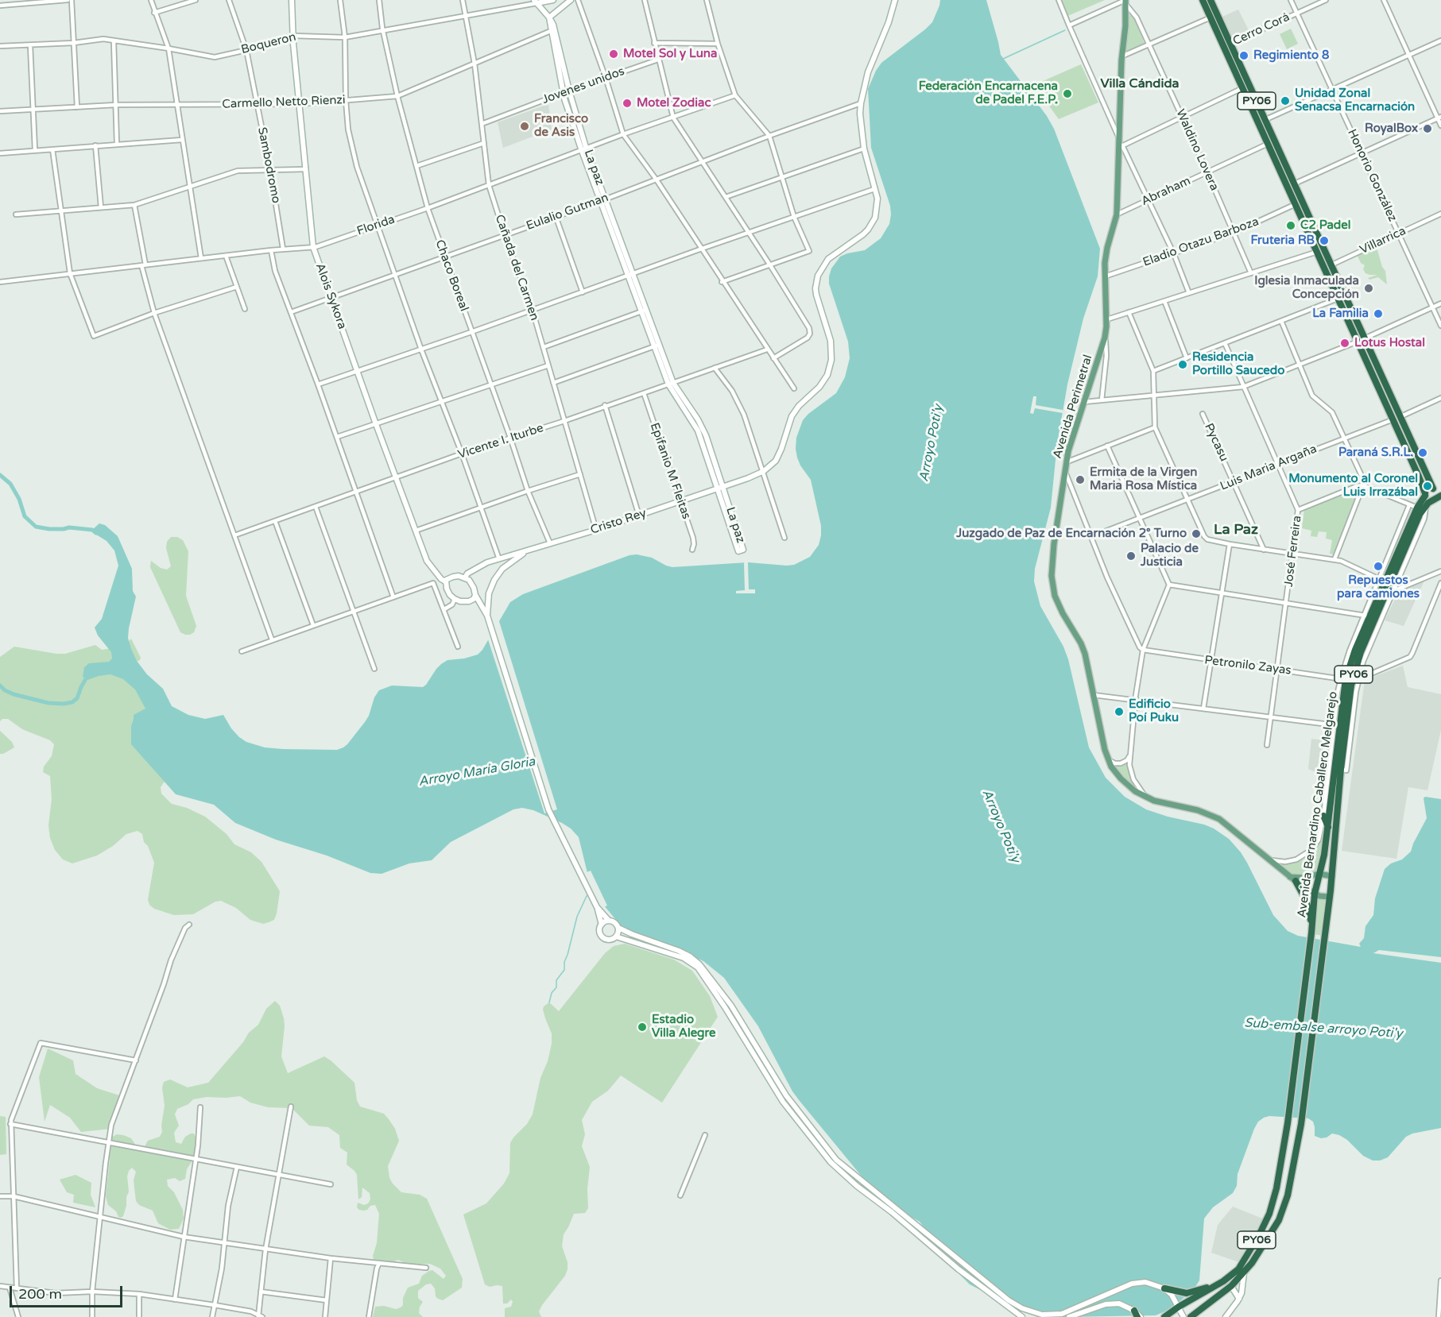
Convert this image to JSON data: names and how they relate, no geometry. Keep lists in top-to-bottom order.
{
  "streets": {
    "highway": ["PY06", "Avenida Bernardino Caballero Melgarejo"],
    "main road": ["Avenida Perimetral"],
    "street": [
      "Cerro Corá",
      "Boqueron",
      "Jovenes unidos",
      "Carmello Netto Rienzi",
      "Waldino Lovera",
      "Sambodromo",
      "La paz",
      "Honorio González",
      "Abraham",
      "Eulalio Gutman",
      "Florida",
      "Villarrica",
      "Eladio Otazu Barboza",
      "Cañada del Carmen",
      "Chaco Boreal",
      "Alois Sykora",
      "Vicente I. Iturbe",
      "Pycasu",
      "Luis Maria Argaña",
      "Epifanio M Fleitas",
      "Cristo Rey",
      "José Ferreira",
      "Petronilo Zayas"
    ]
  },
  "crossings": [
    ["Cerro Corá", "PY06"],
    ["Cerro Corá", "Honorio González"],
    ["Boqueron", "Sambodromo"],
    ["Boqueron", "La paz"],
    ["Boqueron", "Cañada del Carmen"],
    ["Boqueron", "Chaco Boreal"],
    ["Boqueron", "Alois Sykora"],
    ["Jovenes unidos", "La paz"],
    ["Jovenes unidos", "Cañada del Carmen"],
    ["PY06", "Abraham"],
    ["PY06", "Villarrica"],
    ["PY06", "Eladio Otazu Barboza"],
    ["PY06", "Luis Maria Argaña"],
    ["PY06", "Avenida Bernardino Caballero Melgarejo"],
    ["Carmello Netto Rienzi", "Sambodromo"],
    ["Carmello Netto Rienzi", "La paz"],
    ["Carmello Netto Rienzi", "Cañada del Carmen"],
    ["Carmello Netto Rienzi", "Chaco Boreal"],
    ["Carmello Netto Rienzi", "Alois Sykora"],
    ["Waldino Lovera", "Abraham"],
    ["Waldino Lovera", "Eladio Otazu Barboza"],
    ["Waldino Lovera", "Avenida Perimetral"],
    ["Sambodromo", "Florida"],
    ["La paz", "Eulalio Gutman"],
    ["La paz", "Florida"],
    ["La paz", "Vicente I. Iturbe"],
    ["La paz", "Cristo Rey"],
    ["Honorio González", "Villarrica"],
    ["Abraham", "Avenida Perimetral"],
    ["Eulalio Gutman", "Cañada del Carmen"],
    ["Eulalio Gutman", "Chaco Boreal"],
    ["Eulalio Gutman", "Alois Sykora"],
    ["Florida", "Cañada del Carmen"],
    ["Florida", "Chaco Boreal"],
    ["Florida", "Alois Sykora"],
    ["Eladio Otazu Barboza", "Avenida Perimetral"],
    ["Cañada del Carmen", "Vicente I. Iturbe"],
    ["Cañada del Carmen", "Cristo Rey"],
    ["Chaco Boreal", "Vicente I. Iturbe"],
    ["Chaco Boreal", "Cristo Rey"],
    ["Alois Sykora", "Vicente I. Iturbe"],
    ["Alois Sykora", "Cristo Rey"],
    ["Avenida Perimetral", "Avenida Bernardino Caballero Melgarejo"],
    ["Vicente I. Iturbe", "Epifanio M Fleitas"],
    ["Pycasu", "Luis Maria Argaña"],
    ["Luis Maria Argaña", "José Ferreira"],
    ["Epifanio M Fleitas", "Cristo Rey"],
    ["José Ferreira", "Petronilo Zayas"],
    ["Petronilo Zayas", "Avenida Bernardino Caballero Melgarejo"]
  ],
  "districts": ["Villa Cándida", "La Paz"],
  "water": ["Arroyo Poti'y", "Arroyo María Gloria", "Sub-embalse arroyo Poti'y"],
  "places": [
    "Motel Sol y Luna",
    "Regimiento 8",
    "Federación Encarnacena de Padel F.E.P.",
    "Unidad Zonal Senacsa Encarnación",
    "Motel Zodiac",
    "Francisco de Asis",
    "RoyalBox",
    "C2 Padel",
    "Fruteria RB",
    "Iglesia Inmaculada Concepción",
    "La Familia",
    "Lotus Hostal",
    "Residencia Portillo Saucedo",
    "Paraná S.R.L.",
    "Ermita de la Virgen Maria Rosa Mística",
    "Monumento al Coronel Luis Irrazábal",
    "Juzgado de Paz de Encarnación 2° Turno",
    "Palacio de Justicia",
    "Repuestos para camiones",
    "Edificio Poí Puku",
    "Estadio Villa Alegre"
  ],
  "scale_bar": "200 m"
}
